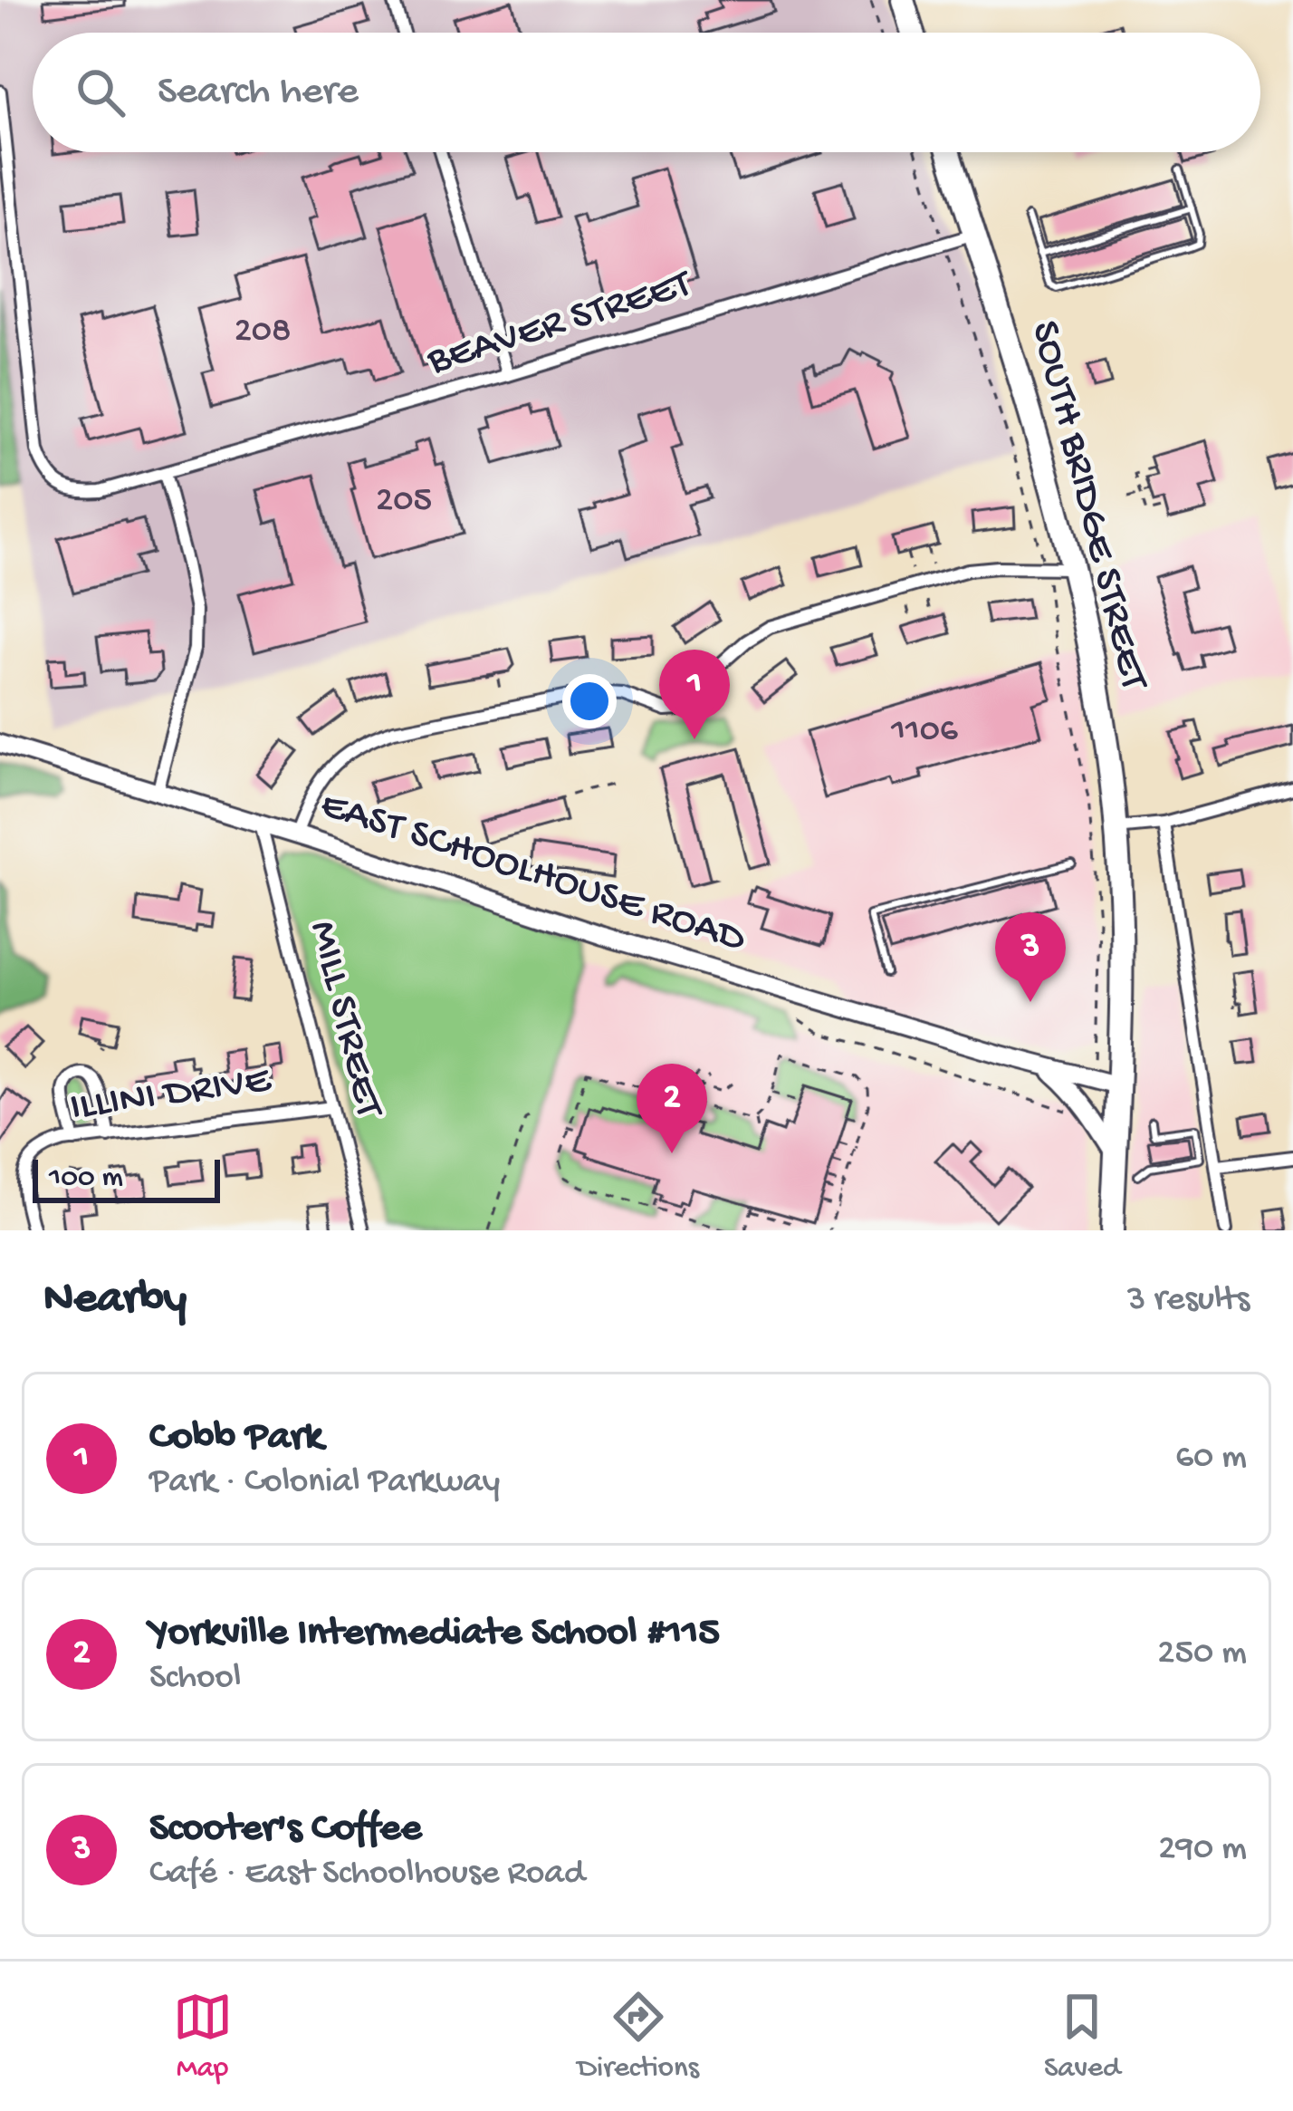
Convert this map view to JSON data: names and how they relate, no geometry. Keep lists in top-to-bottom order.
{
  "streets": {
    "highway": ["SOUTH BRIDGE STREET"],
    "main road": ["EAST SCHOOLHOUSE ROAD"],
    "street": ["BEAVER STREET", "MILL STREET", "ILLINI DRIVE"]
  },
  "crossings": [
    ["BEAVER STREET", "SOUTH BRIDGE STREET"],
    ["SOUTH BRIDGE STREET", "EAST SCHOOLHOUSE ROAD"],
    ["EAST SCHOOLHOUSE ROAD", "MILL STREET"],
    ["MILL STREET", "ILLINI DRIVE"]
  ],
  "house_numbers": ["208", "205", "1106"],
  "scale_bar": "100 m",
  "page": {
    "search": "Search here",
    "pins": ["1", "3", "2"],
    "scale": "100 m",
    "heading": ["Nearby", "3 results"],
    "list": [
      {
        "mark": "1",
        "name": "Cobb Park",
        "note": "Park · Colonial Parkway",
        "value": "60 m"
      },
      {
        "mark": "2",
        "name": "Yorkville Intermediate School #115",
        "note": "School",
        "value": "250 m"
      },
      {
        "mark": "3",
        "name": "Scooter's Coffee",
        "note": "Café · East Schoolhouse Road",
        "value": "290 m"
      }
    ],
    "nav": ["Map", "Directions", "Saved"]
  }
}
